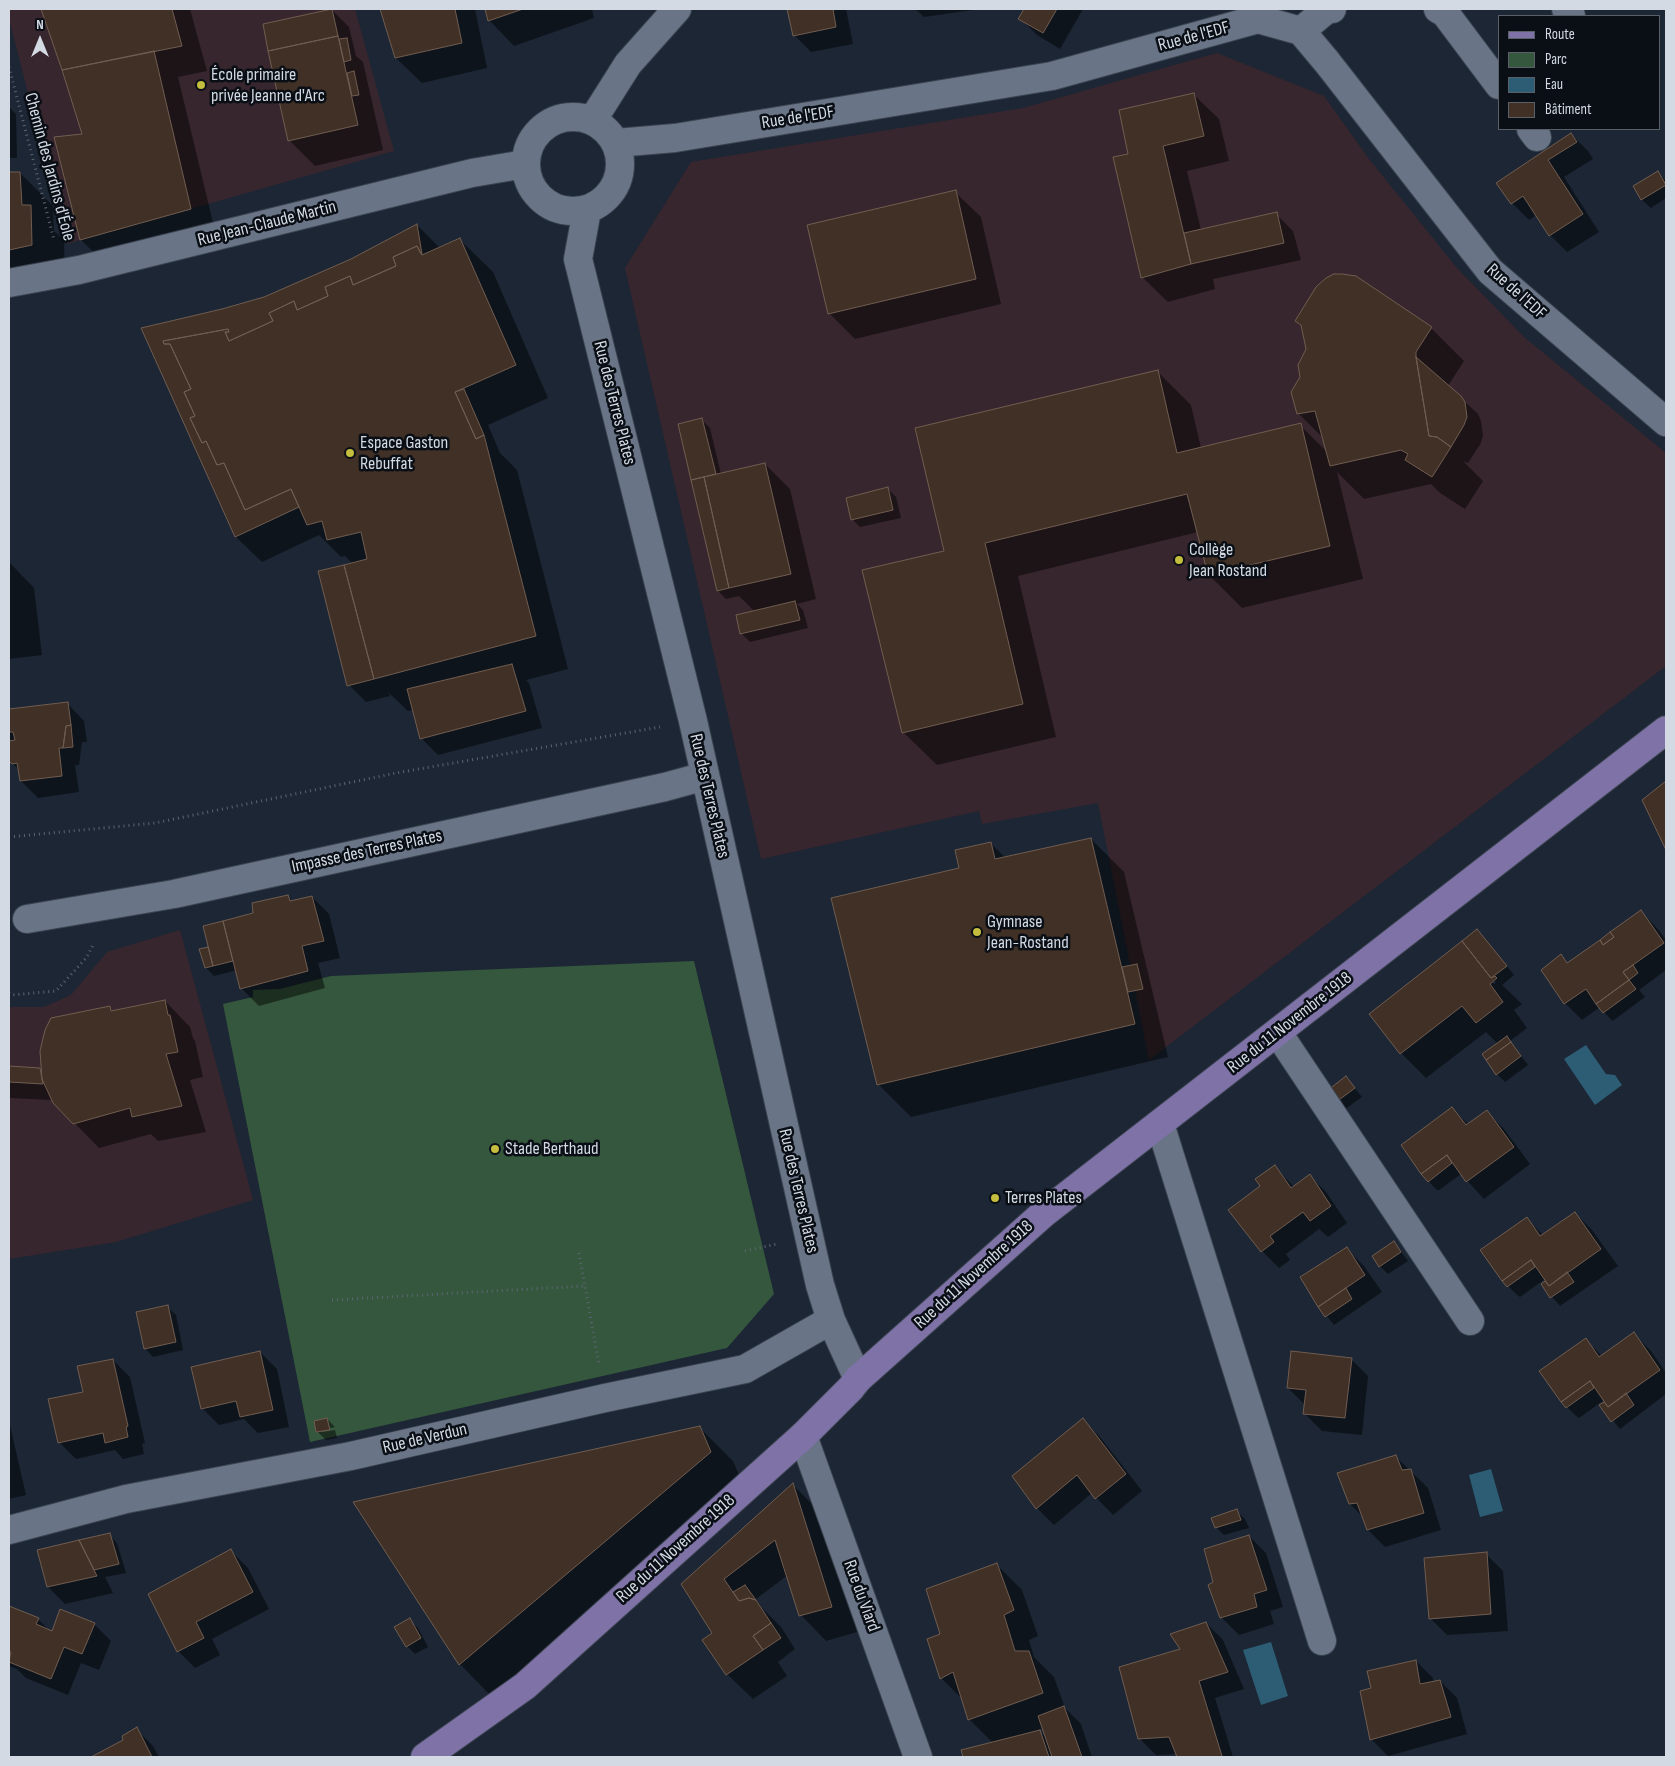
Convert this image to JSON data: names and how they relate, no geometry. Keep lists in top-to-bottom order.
{
  "streets": {
    "main road": ["Rue du 11 Novembre 1918"],
    "street": [
      "Rue de l'EDF",
      "Rue Jean-Claude Martin",
      "Rue des Terres Plates",
      "Impasse des Terres Plates",
      "Rue de Verdun",
      "Rue du Viard"
    ],
    "path": ["Chemin des Jardins d'Éole"]
  },
  "crossings": [
    ["Rue de l'EDF", "Rue Jean-Claude Martin"],
    ["Rue de l'EDF", "Rue des Terres Plates"],
    ["Chemin des Jardins d'Éole", "Rue Jean-Claude Martin"],
    ["Rue Jean-Claude Martin", "Rue des Terres Plates"],
    ["Rue des Terres Plates", "Impasse des Terres Plates"],
    ["Rue des Terres Plates", "Rue du 11 Novembre 1918"],
    ["Rue des Terres Plates", "Rue de Verdun"],
    ["Rue du 11 Novembre 1918", "Rue du Viard"]
  ],
  "places": [
    "École primaire privée Jeanne d'Arc",
    "Espace Gaston Rebuffat",
    "Collège Jean Rostand",
    "Gymnase Jean-Rostand",
    "Stade Berthaud",
    "Terres Plates"
  ],
  "legend": [
    "Route",
    "Parc",
    "Eau",
    "Bâtiment"
  ],
  "north": "top"
}
